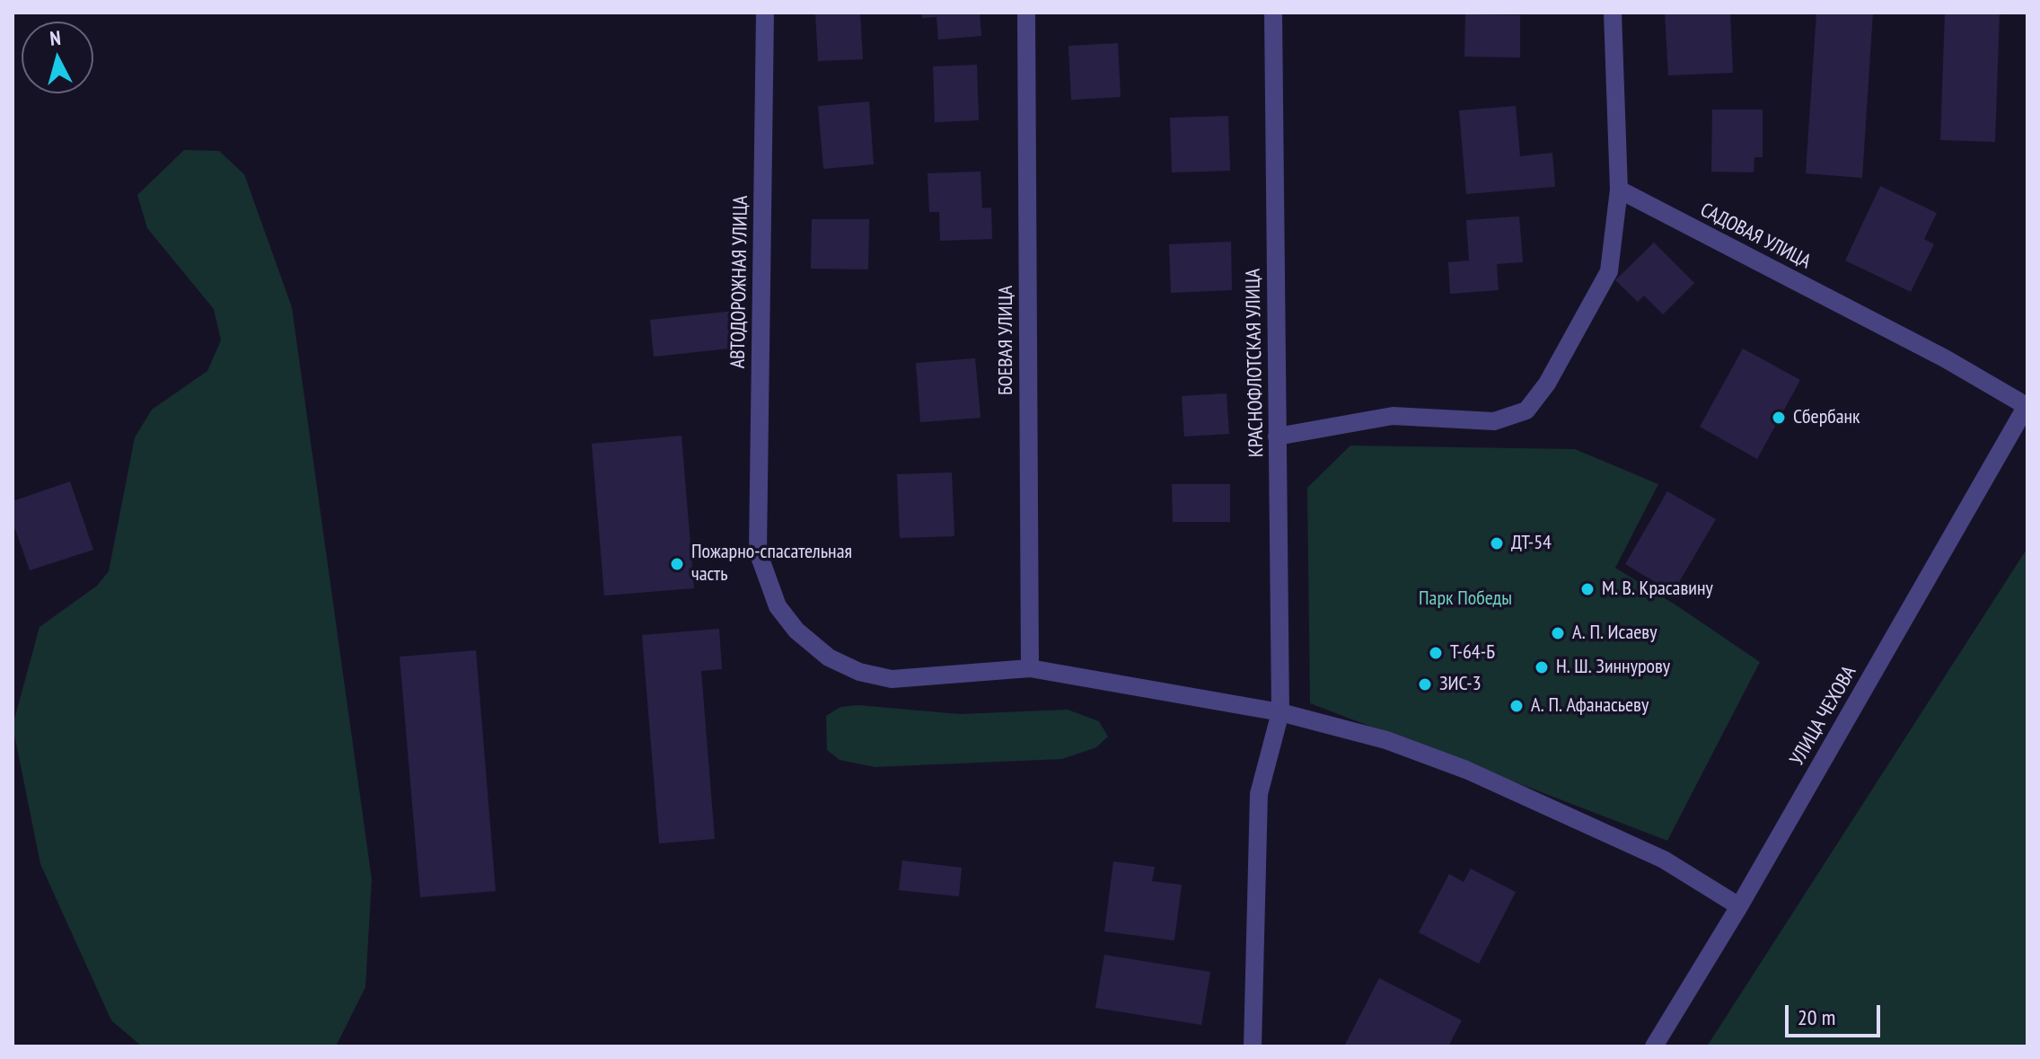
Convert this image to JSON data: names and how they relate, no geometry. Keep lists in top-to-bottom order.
{
  "streets": {
    "street": [
      "САДОВАЯ УЛИЦА",
      "АВТОДОРОЖНАЯ УЛИЦА",
      "БОЕВАЯ УЛИЦА",
      "КРАСНОФЛОТСКАЯ УЛИЦА",
      "УЛИЦА ЧЕХОВА"
    ]
  },
  "crossings": [
    ["САДОВАЯ УЛИЦА", "УЛИЦА ЧЕХОВА"],
    ["АВТОДОРОЖНАЯ УЛИЦА", "БОЕВАЯ УЛИЦА"]
  ],
  "parks": ["Парк Победы"],
  "places": [
    "Сбербанк",
    "ДТ-54",
    "Пожарно-спасательная часть",
    "М. В. Красавину",
    "А. П. Исаеву",
    "Т-64-Б",
    "Н. Ш. Зиннурову",
    "ЗИС-3",
    "А. П. Афанасьеву"
  ],
  "scale_bar": "20 m",
  "north": "top"
}
